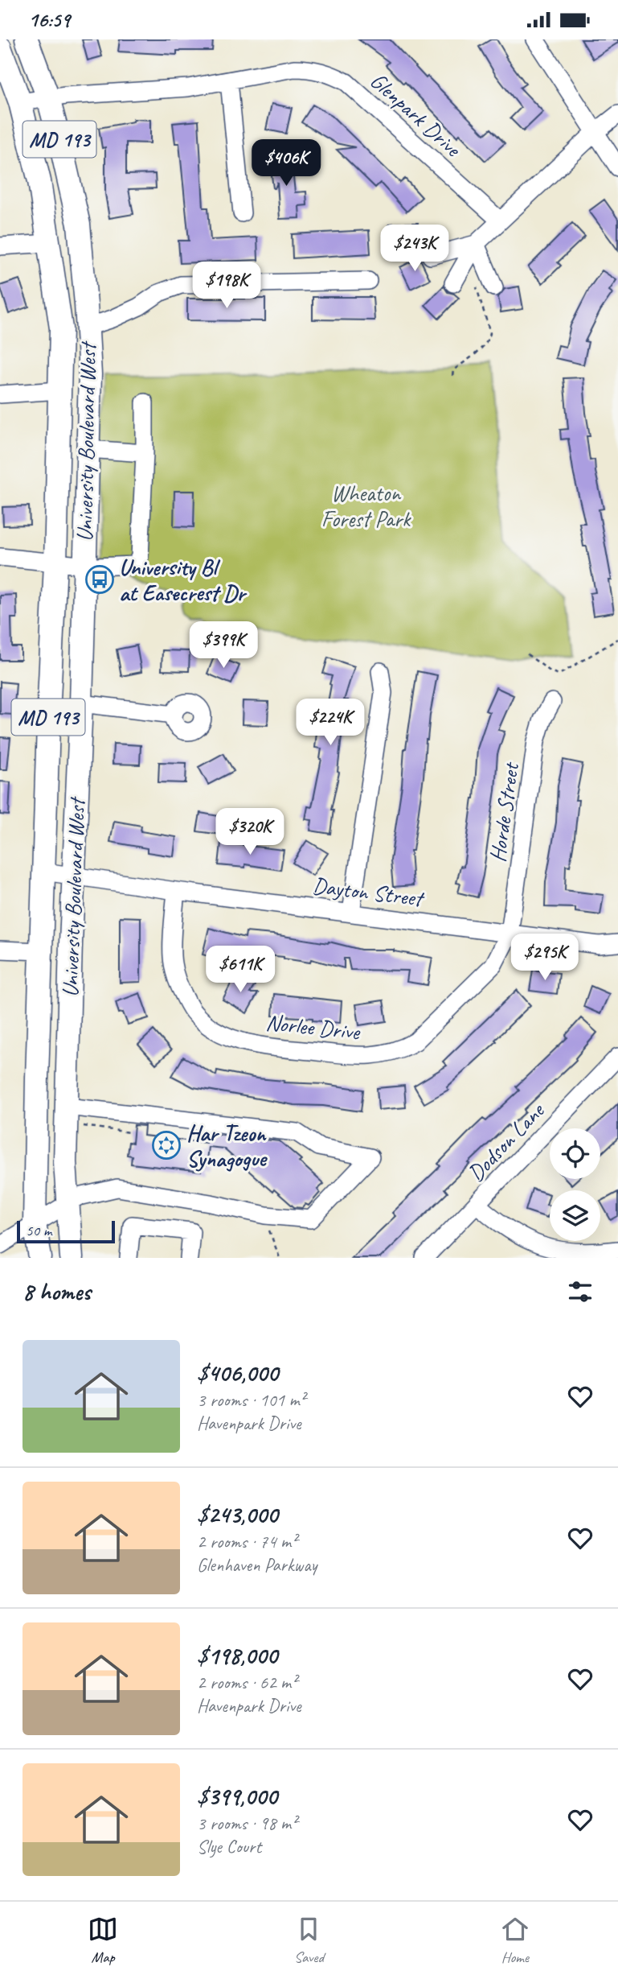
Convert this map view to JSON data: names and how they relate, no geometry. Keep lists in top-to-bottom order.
{
  "streets": {
    "main road": ["MD 193", "University Boulevard West"],
    "street": [
      "Glenpark Drive",
      "Horde Street",
      "Dayton Street",
      "Norlee Drive",
      "Dodson Lane"
    ]
  },
  "crossings": [
    ["Glenpark Drive", "University Boulevard West"],
    ["University Boulevard West", "Dayton Street"],
    ["Horde Street", "Dayton Street"],
    ["Horde Street", "Norlee Drive"],
    ["Dayton Street", "Norlee Drive"]
  ],
  "parks": ["Wheaton Forest Park"],
  "places": {
    "bus stop": ["University Bl at Easecrest Dr"],
    "synagogue": ["Har Tzeon Synagogue"]
  },
  "scale_bar": "50 m",
  "page": {
    "status": "16:59",
    "price": [
      "$406K",
      "$243K",
      "$198K",
      "$399K",
      "$224K",
      "$320K",
      "$295K",
      "$611K"
    ],
    "scale": "50 m",
    "heading": "8 homes",
    "list": [
      {
        "name": "$406,000",
        "note": "3 rooms · 101 m² · Havenpark Drive"
      },
      {
        "name": "$243,000",
        "note": "2 rooms · 74 m² · Glenhaven Parkway"
      },
      {
        "name": "$198,000",
        "note": "2 rooms · 62 m² · Havenpark Drive"
      },
      {
        "name": "$399,000",
        "note": "3 rooms · 98 m² · Slye Court"
      }
    ],
    "tabs": ["Map", "Saved", "Home"]
  }
}
